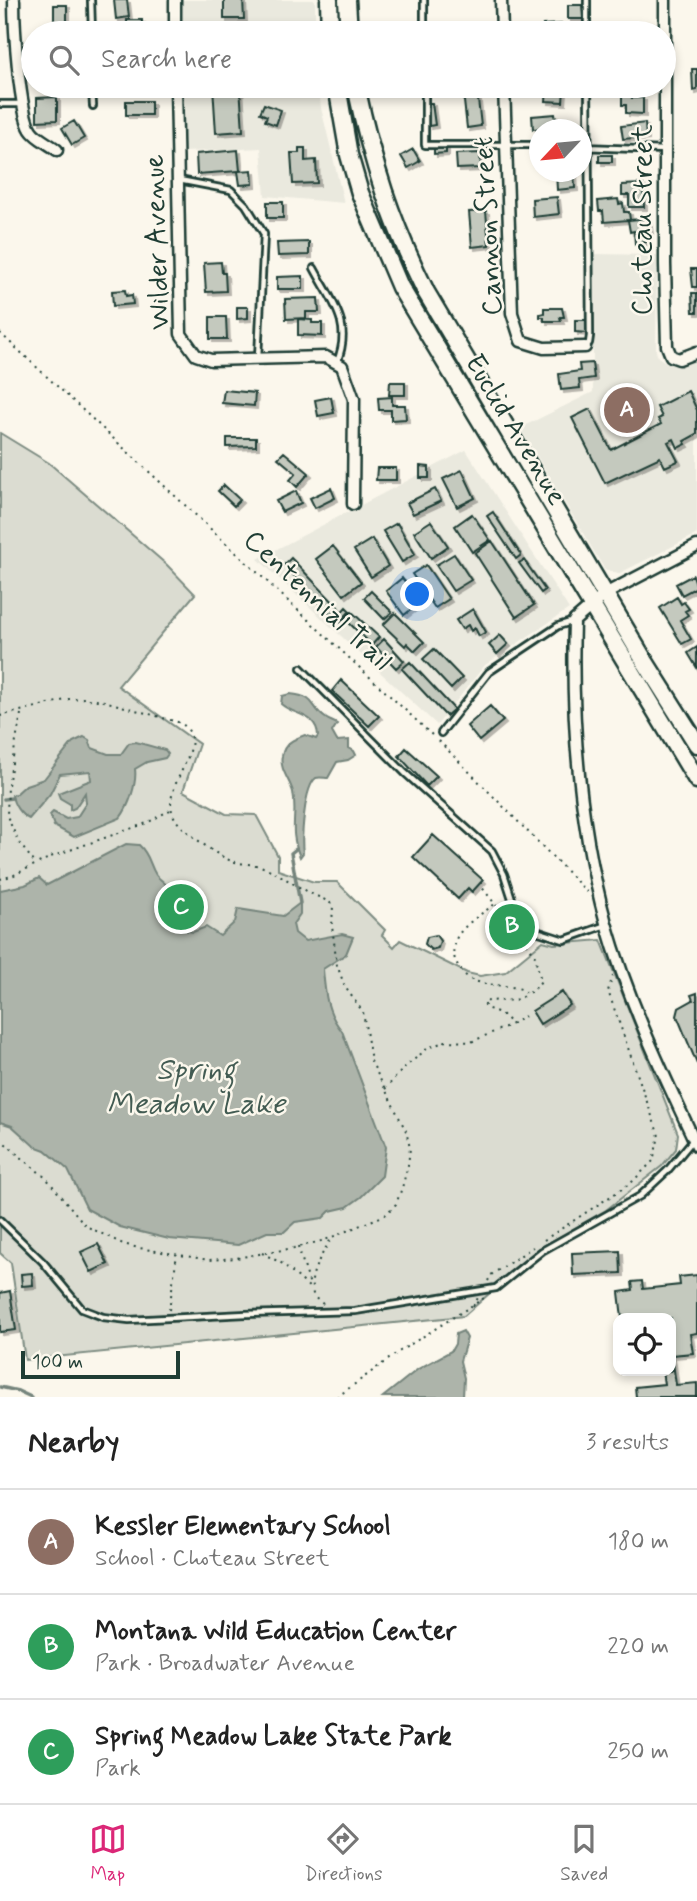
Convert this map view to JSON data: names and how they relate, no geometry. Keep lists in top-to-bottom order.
{
  "streets": {
    "highway": ["Euclid Avenue"],
    "street": ["Choteau Street", "Cannon Street", "Wilder Avenue"],
    "path": ["Centennial Trail"]
  },
  "water": ["Spring Meadow Lake"],
  "scale_bar": "100 m",
  "north": "bottom left",
  "page": {
    "search": "Search here",
    "pins": ["A", "C", "B"],
    "scale": "100 m",
    "heading": ["Nearby", "3 results"],
    "list": [
      {
        "mark": "A",
        "name": "Kessler Elementary School",
        "note": "School · Choteau Street",
        "value": "180 m"
      },
      {
        "mark": "B",
        "name": "Montana Wild Education Center",
        "note": "Park · Broadwater Avenue",
        "value": "220 m"
      },
      {
        "mark": "C",
        "name": "Spring Meadow Lake State Park",
        "note": "Park",
        "value": "250 m"
      }
    ],
    "nav": ["Map", "Directions", "Saved"]
  }
}
